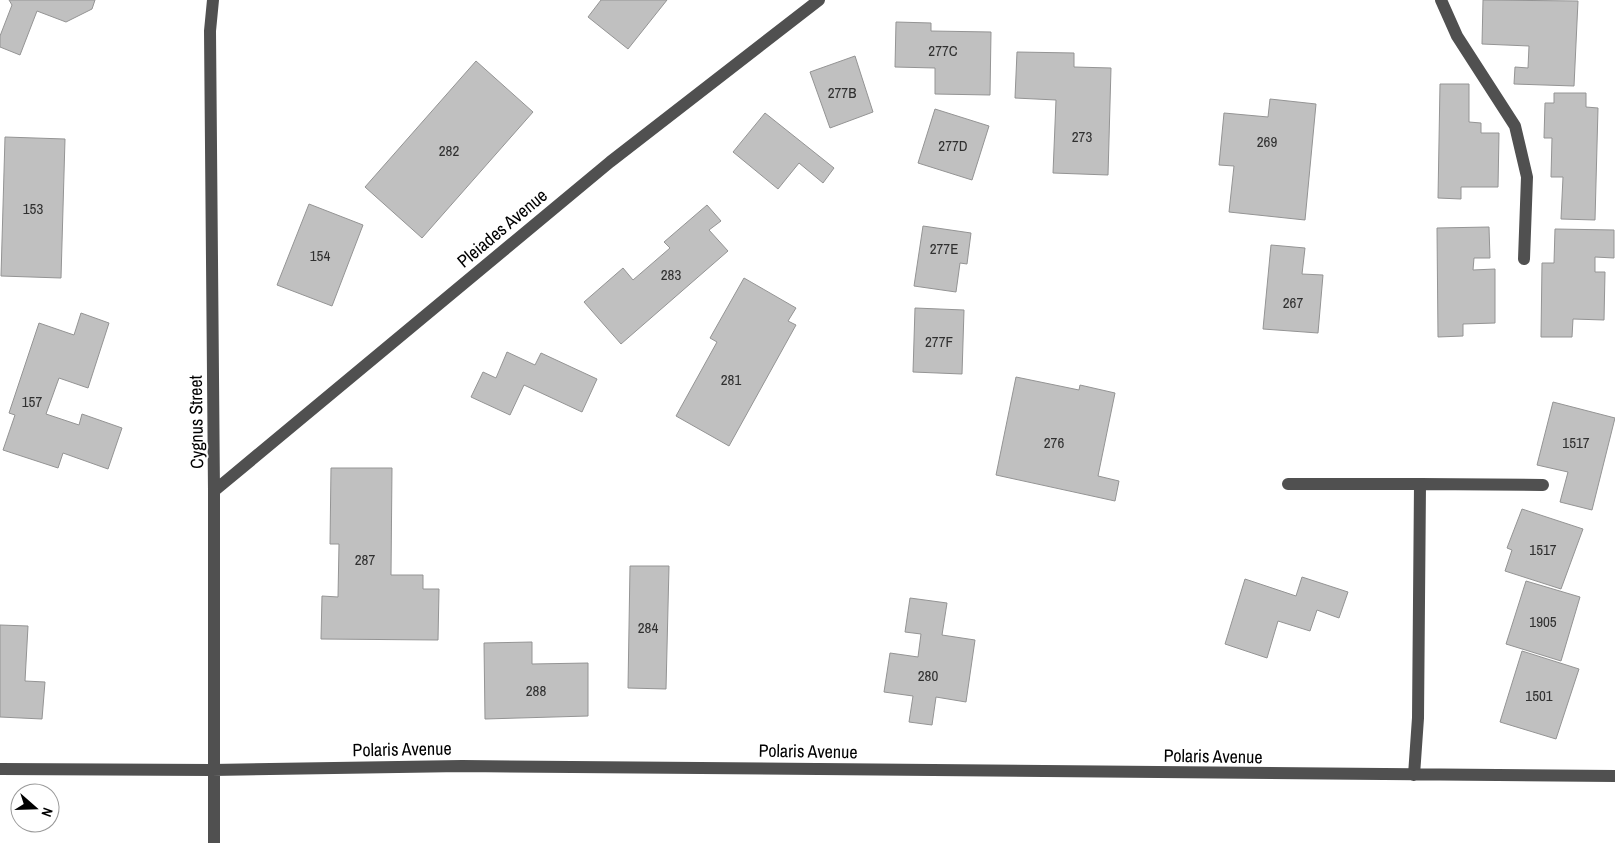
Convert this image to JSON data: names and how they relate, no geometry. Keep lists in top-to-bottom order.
{
  "streets": {
    "street": ["Pleiades Avenue", "Cygnus Street", "Polaris Avenue"]
  },
  "crossings": [
    ["Pleiades Avenue", "Cygnus Street"],
    ["Cygnus Street", "Polaris Avenue"]
  ],
  "house_numbers": [
    "277C",
    "277B",
    "273",
    "269",
    "277D",
    "282",
    "153",
    "277E",
    "154",
    "283",
    "267",
    "277F",
    "281",
    "157",
    "276",
    "1517",
    "1517",
    "287",
    "1905",
    "284",
    "280",
    "288",
    "1501"
  ],
  "north": "right"
}
